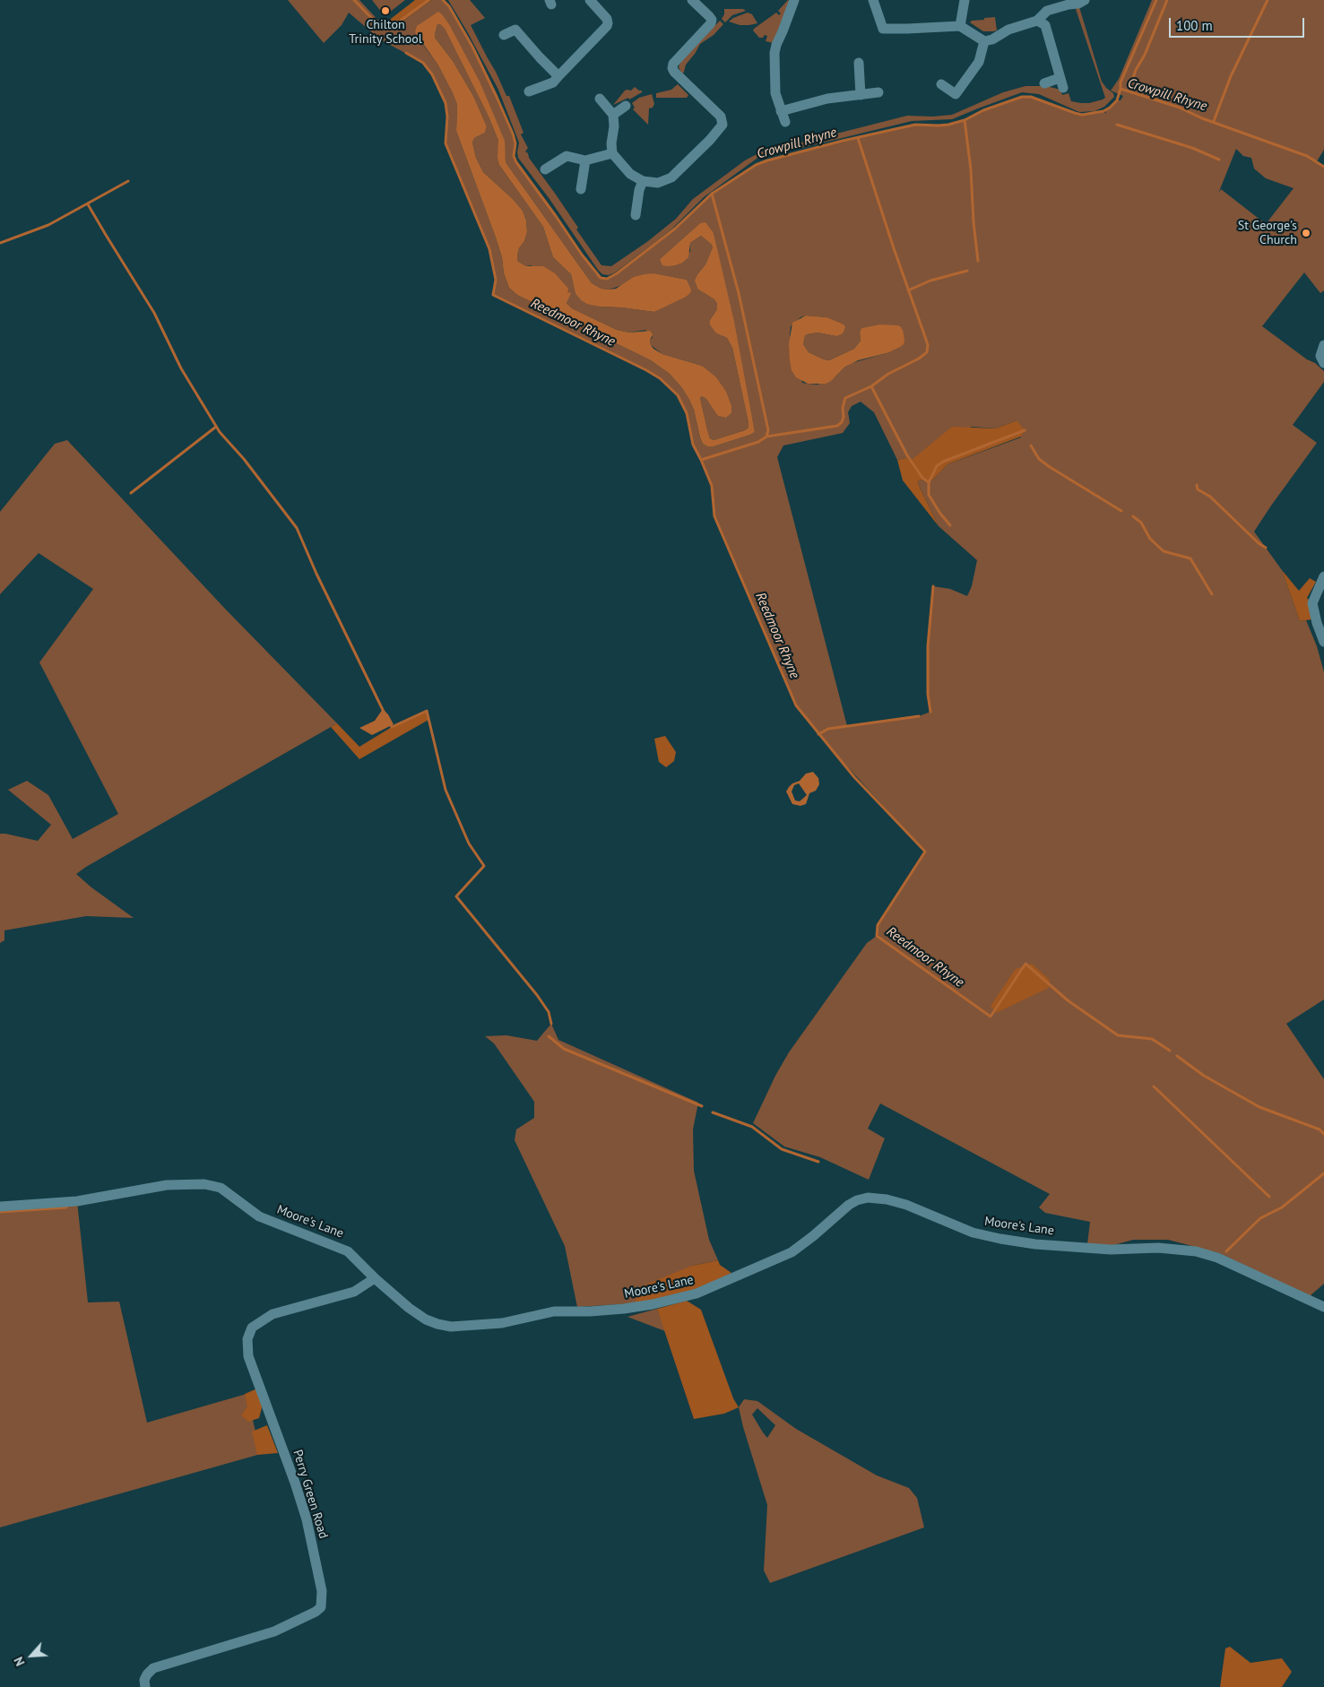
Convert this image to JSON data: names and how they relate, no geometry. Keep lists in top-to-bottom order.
{
  "streets": {
    "street": ["Moore's Lane", "Perry Green Road"]
  },
  "crossings": [
    ["Moore's Lane", "Perry Green Road"]
  ],
  "water": ["Crowpill Rhyne", "Reedmoor Rhyne"],
  "places": ["Chilton Trinity School", "St George's Church"],
  "scale_bar": "100 m",
  "north": "bottom left"
}
